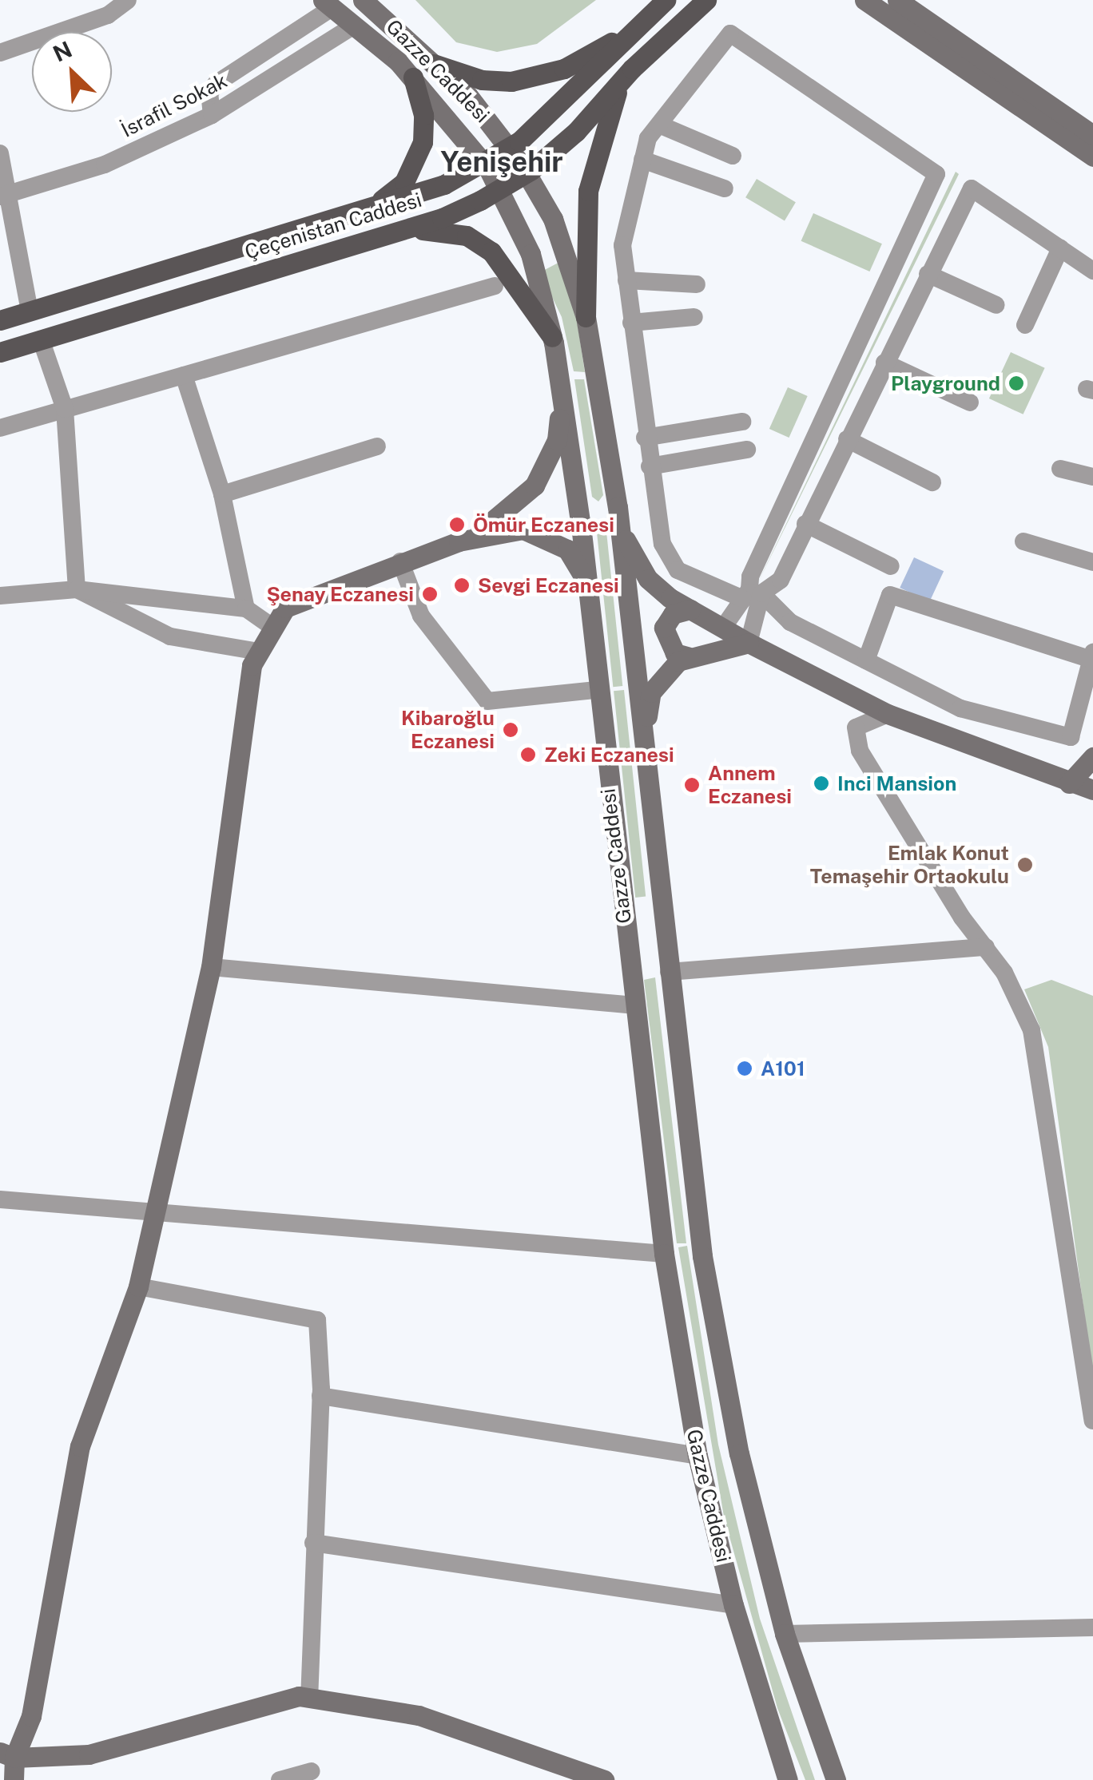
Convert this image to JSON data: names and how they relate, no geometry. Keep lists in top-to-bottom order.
{
  "streets": {
    "main road": ["Gazze Caddesi", "Çeçenistan Caddesi"],
    "street": ["İsrafil Sokak"]
  },
  "crossings": [
    ["Gazze Caddesi", "İsrafil Sokak"],
    ["Gazze Caddesi", "Çeçenistan Caddesi"]
  ],
  "districts": ["Yenişehir"],
  "places": [
    "Playground",
    "Ömür Eczanesi",
    "Sevgi Eczanesi",
    "Şenay Eczanesi",
    "Kibaroğlu Eczanesi",
    "Zeki Eczanesi",
    "Inci Mansion",
    "Annem Eczanesi",
    "Emlak Konut Temaşehir Ortaokulu",
    "A101"
  ],
  "north": "top left"
}
